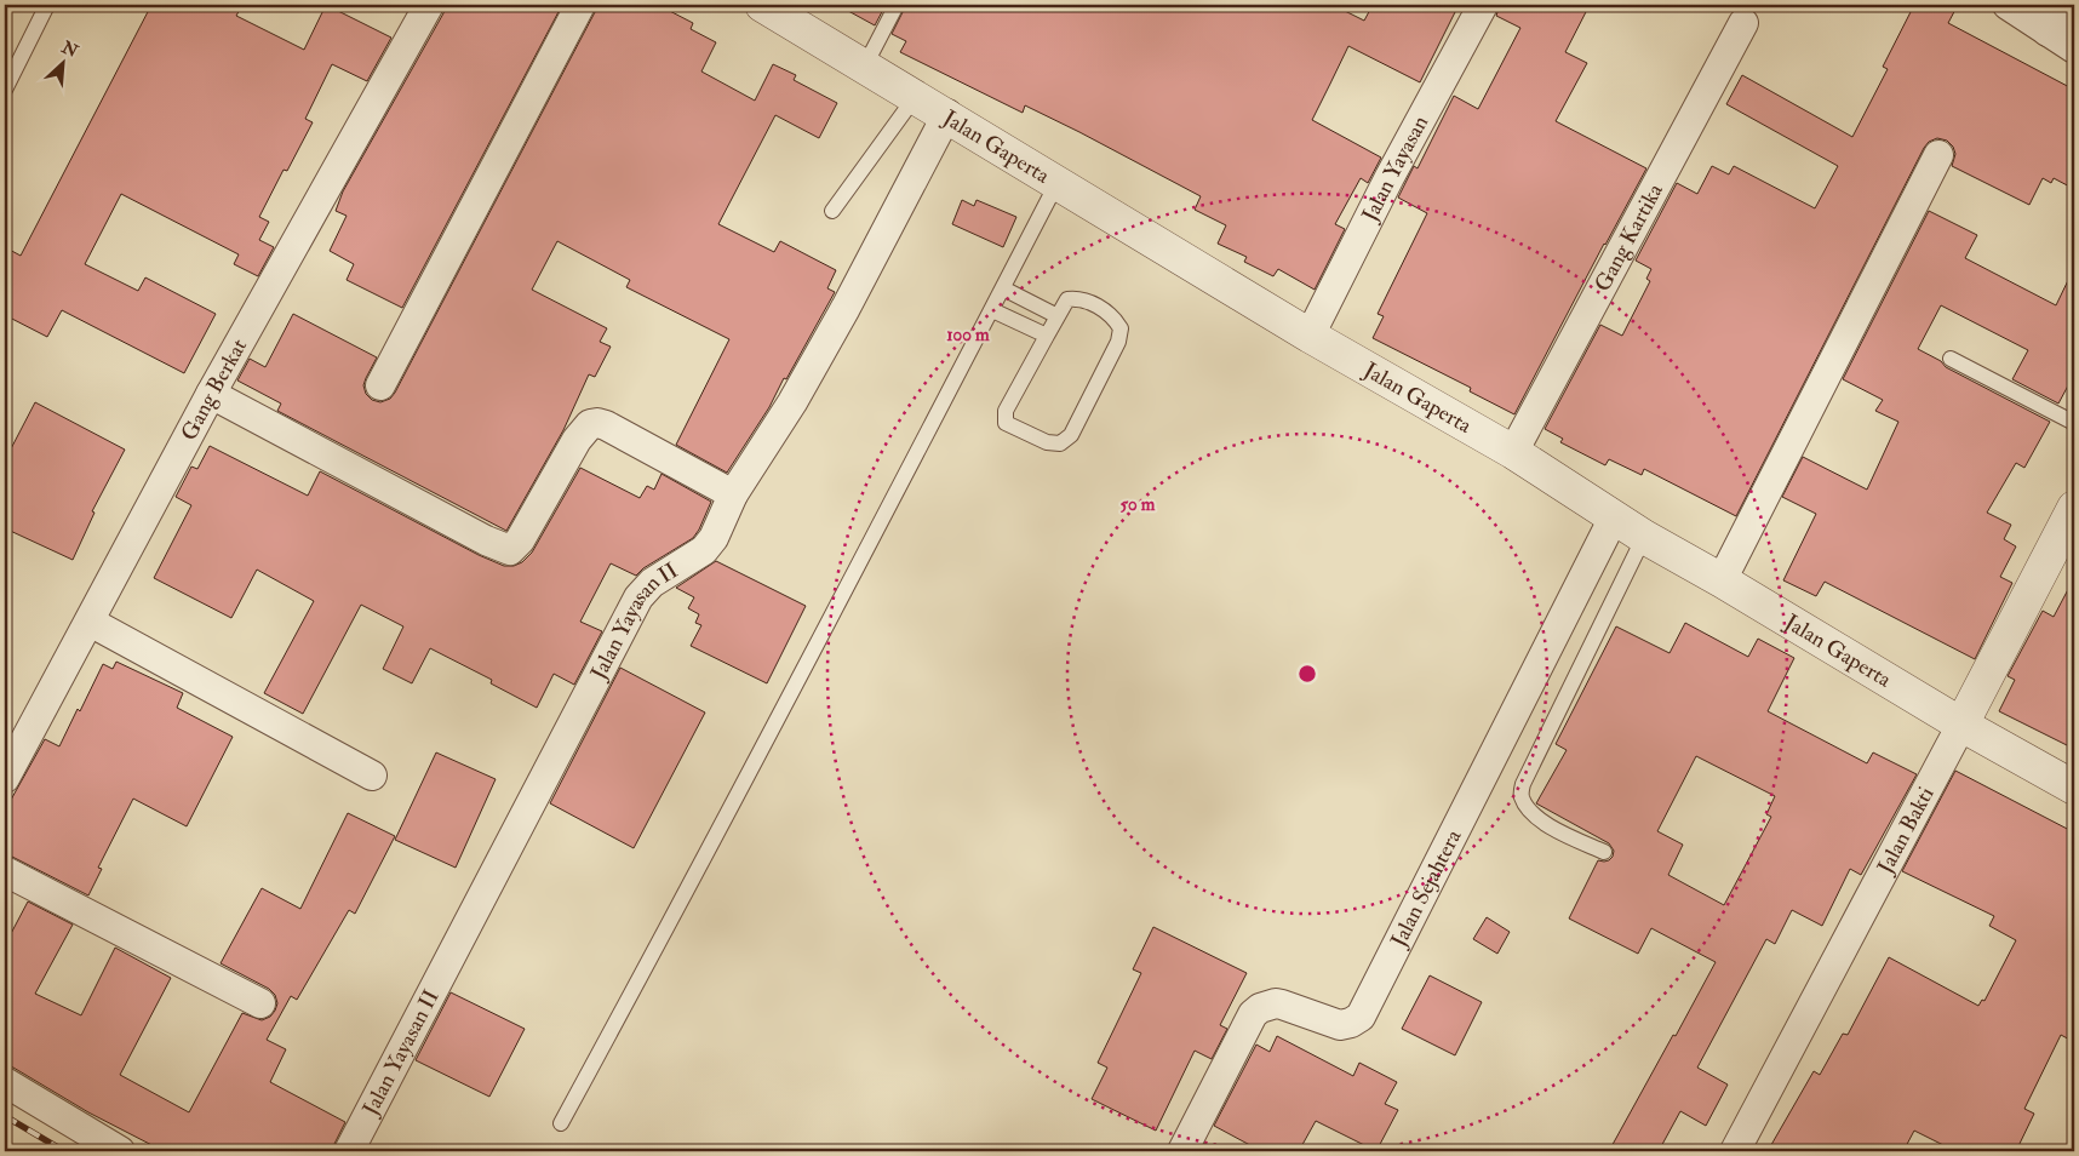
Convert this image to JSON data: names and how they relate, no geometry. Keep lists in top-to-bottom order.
{
  "streets": {
    "street": [
      "Jalan Gaperta",
      "Jalan Yayasan",
      "Gang Kartika",
      "Gang Berkat",
      "Jalan Yayasan II",
      "Jalan Bakti",
      "Jalan Sejahtera"
    ]
  },
  "crossings": [
    ["Jalan Gaperta", "Jalan Yayasan"],
    ["Jalan Gaperta", "Gang Kartika"],
    ["Jalan Gaperta", "Jalan Yayasan II"],
    ["Jalan Gaperta", "Jalan Bakti"],
    ["Jalan Gaperta", "Jalan Sejahtera"]
  ],
  "north": "top right",
  "rings": ["100 m", "50 m"]
}
